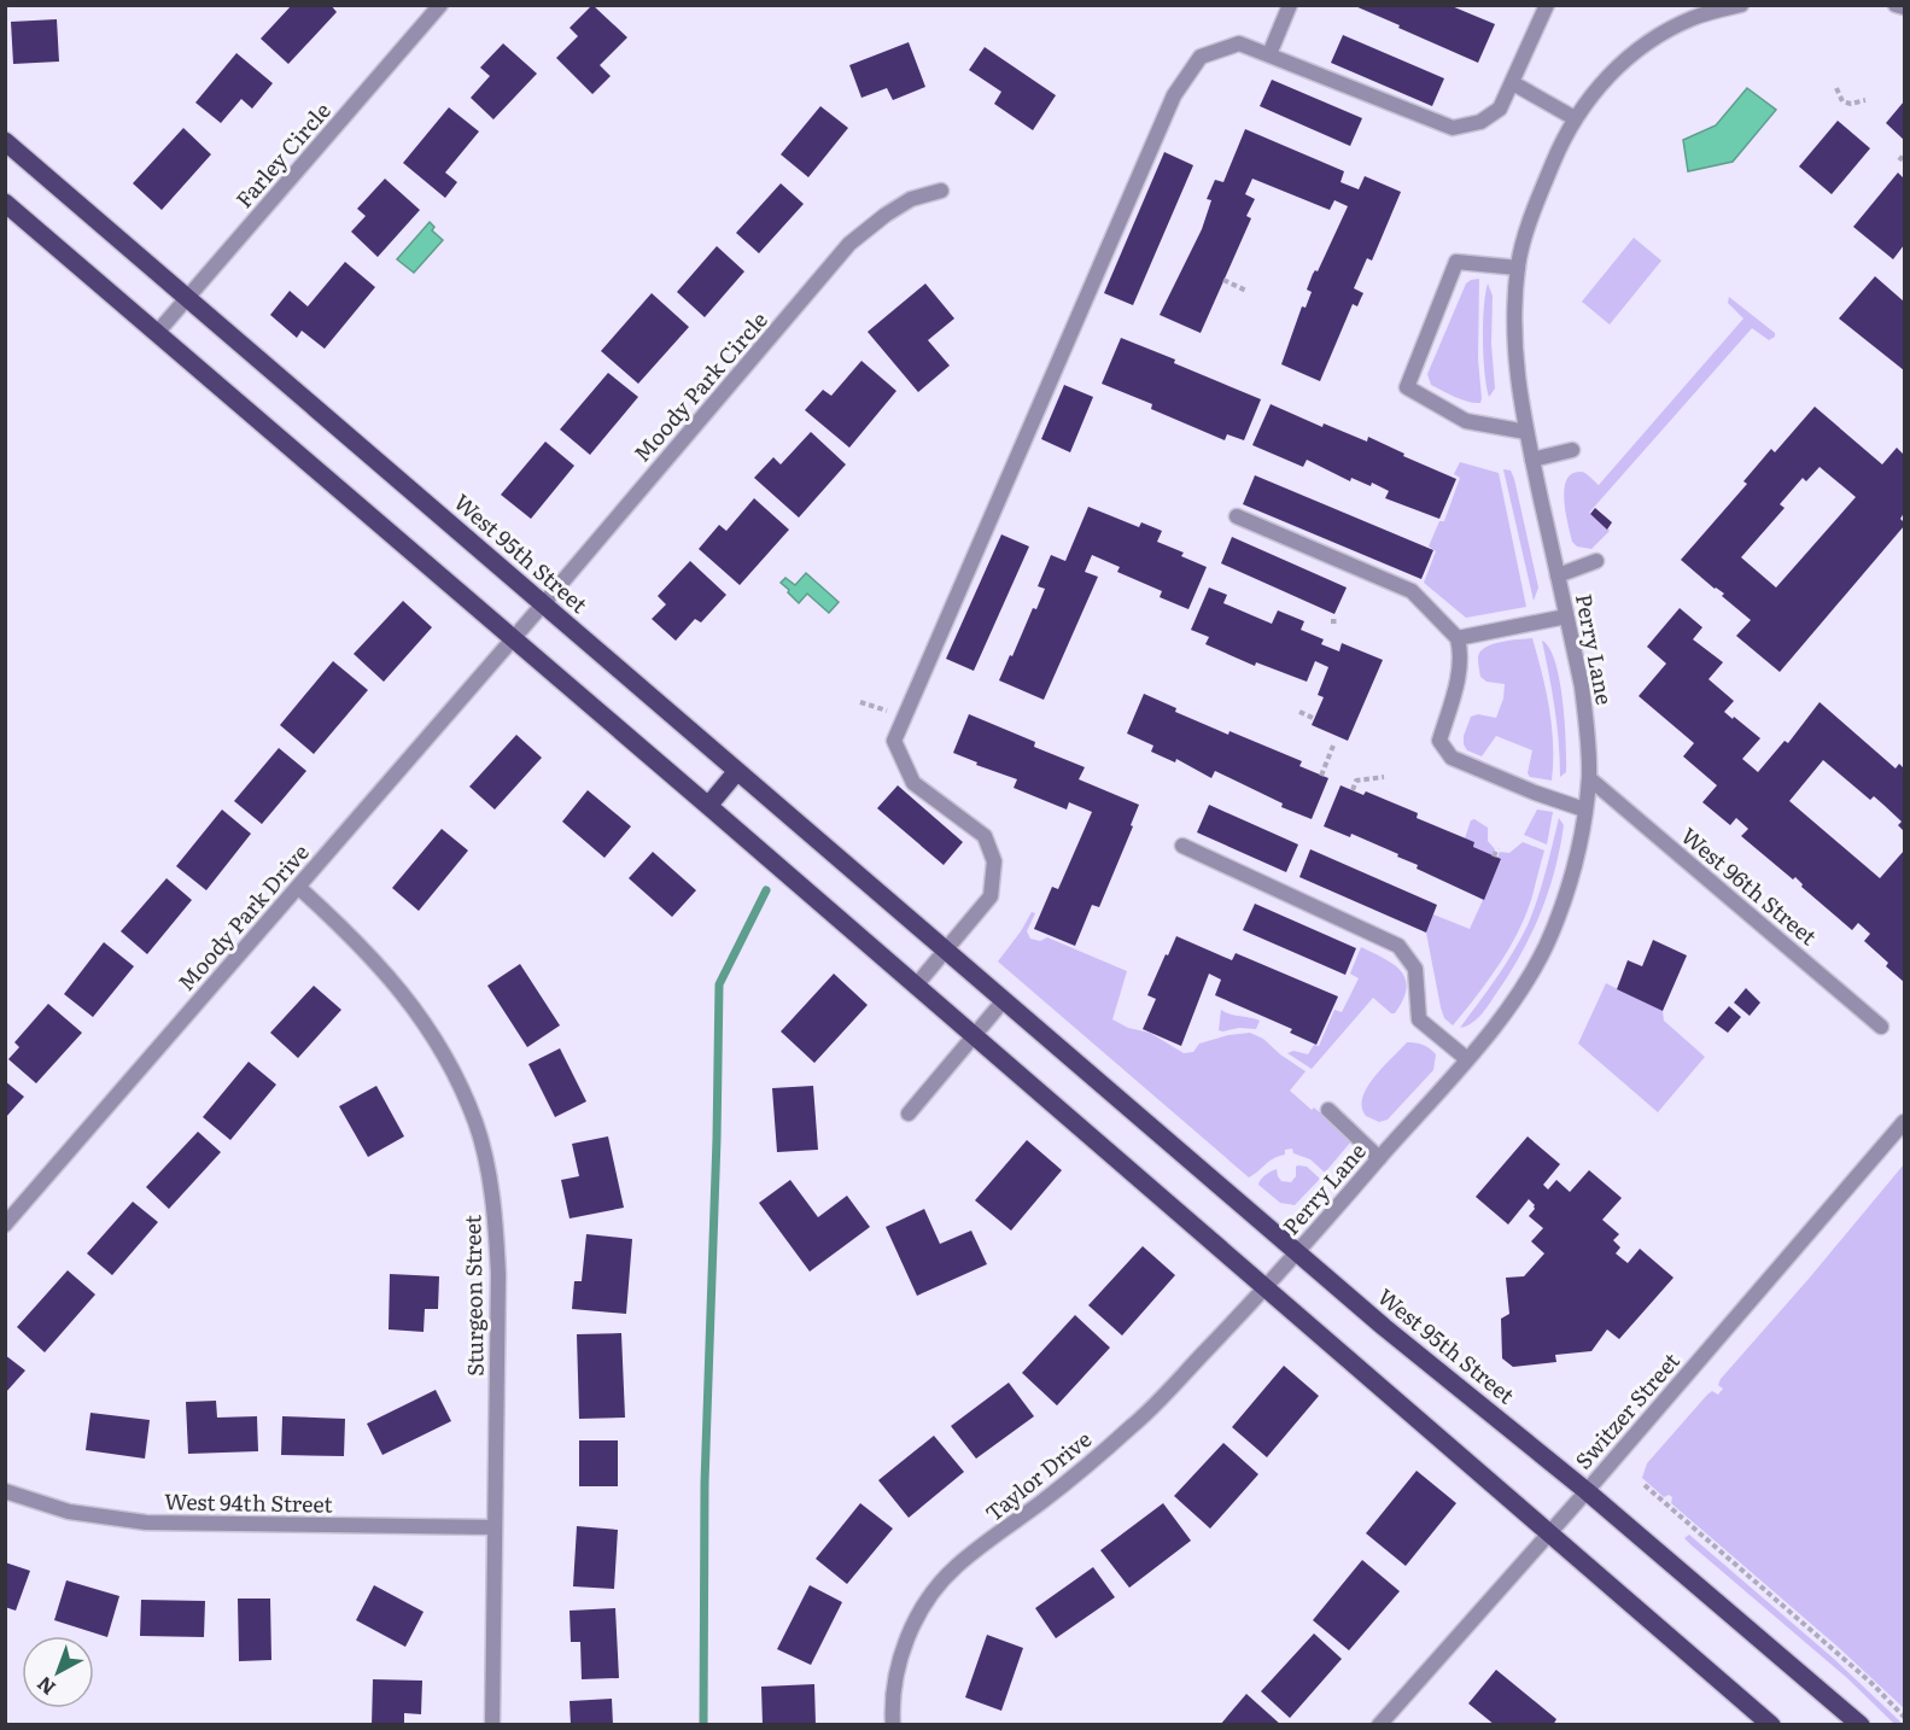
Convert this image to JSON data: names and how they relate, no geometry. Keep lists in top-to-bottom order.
{
  "streets": {
    "main road": ["West 95th Street"],
    "street": [
      "Farley Circle",
      "Moody Park Circle",
      "Perry Lane",
      "West 96th Street",
      "Moody Park Drive",
      "Sturgeon Street",
      "Switzer Street",
      "Taylor Drive",
      "West 94th Street"
    ]
  },
  "crossings": [
    ["Farley Circle", "West 95th Street"],
    ["Moody Park Circle", "West 95th Street"],
    ["Moody Park Circle", "Moody Park Drive"],
    ["West 95th Street", "Perry Lane"],
    ["West 95th Street", "Switzer Street"],
    ["Perry Lane", "West 96th Street"],
    ["Perry Lane", "Taylor Drive"],
    ["Moody Park Drive", "Sturgeon Street"],
    ["Sturgeon Street", "West 94th Street"]
  ],
  "north": "bottom left"
}
